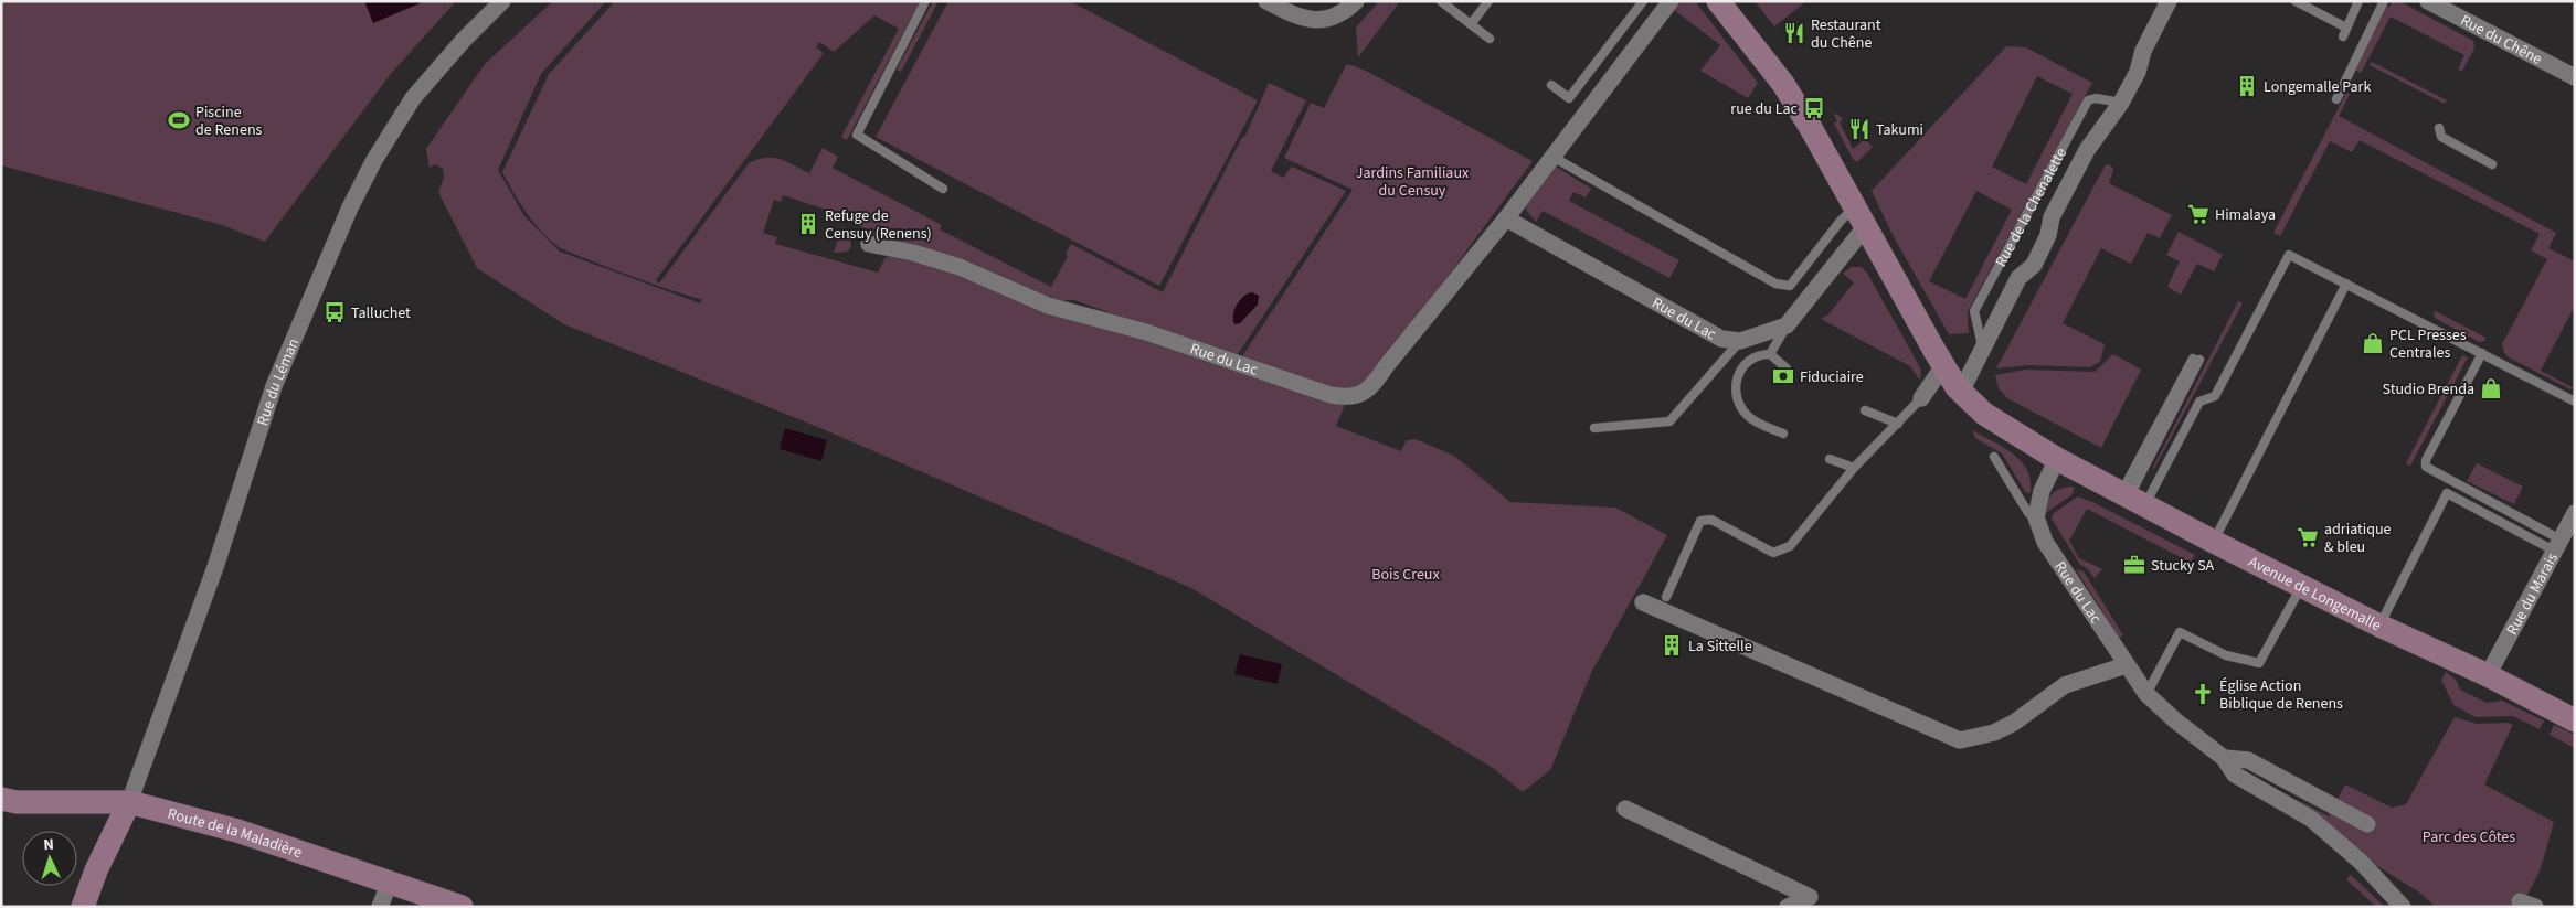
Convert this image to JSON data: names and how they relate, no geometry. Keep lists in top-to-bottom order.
{
  "streets": {
    "street": [
      "Rue du Chêne",
      "Rue de la Chenalette",
      "Rue du Lac",
      "Rue du Léman",
      "Avenue de Longemalle",
      "Rue du Marais",
      "Route de la Maladière"
    ]
  },
  "crossings": [
    ["Rue du Léman", "Route de la Maladière"],
    ["Avenue de Longemalle", "Rue du Marais"]
  ],
  "parks": ["Jardins Familiaux du Censuy", "Bois Creux", "Parc des Côtes"],
  "places": {
    "restaurant": ["Restaurant du Chêne", "Takumi"],
    "building": ["Longemalle Park", "Refuge de Censuy (Renens)", "La Sittelle"],
    "bus stop": ["rue du Lac", "Talluchet"],
    "sports": ["Piscine de Renens"],
    "supermarket": ["Himalaya", "adriatique & bleu"],
    "shop": ["PCL Presses Centrales", "Studio Brenda"],
    "bank": ["Fiduciaire"],
    "office": ["Stucky SA"],
    "church": ["Église Action Biblique de Renens"]
  },
  "north": "top"
}
